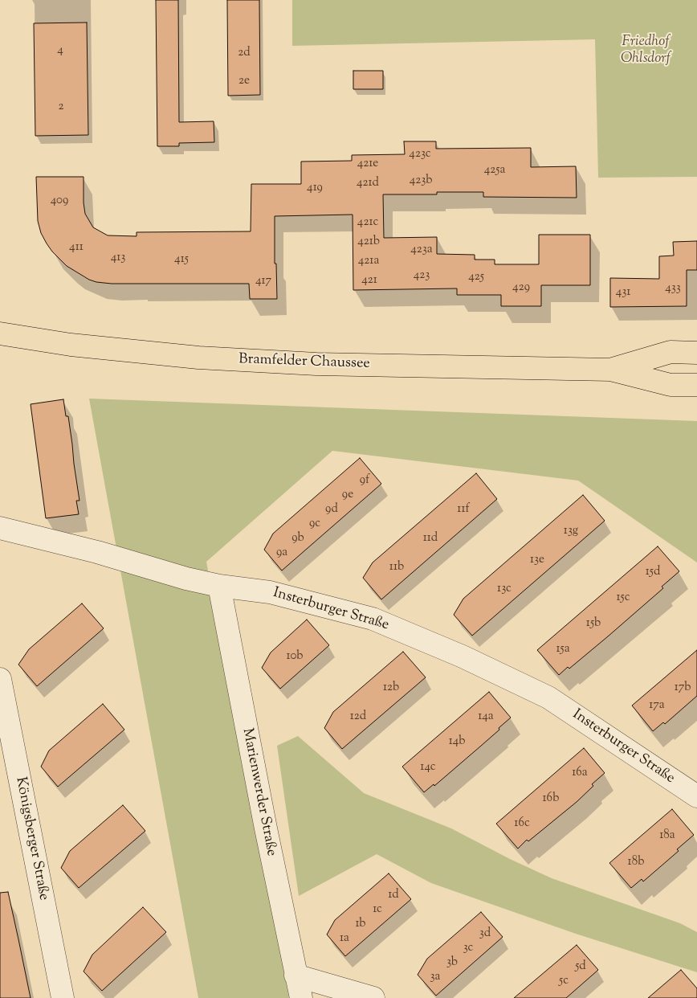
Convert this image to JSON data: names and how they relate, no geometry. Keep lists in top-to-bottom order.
{
  "streets": {
    "main road": ["Bramfelder Chaussee"],
    "street": ["Insterburger Straße", "Marienwerder Straße", "Königsberger Straße"]
  },
  "crossings": [
    ["Insterburger Straße", "Marienwerder Straße"]
  ],
  "parks": ["Friedhof Ohlsdorf"],
  "house_numbers": [
    "4",
    "2d",
    "2e",
    "2",
    "423c",
    "421e",
    "425a",
    "423b",
    "421d",
    "419",
    "409",
    "421c",
    "421b",
    "411",
    "423a",
    "413",
    "415",
    "421a",
    "423",
    "425",
    "421",
    "417",
    "429",
    "433",
    "431",
    "9f",
    "9e",
    "9d",
    "11f",
    "9c",
    "13g",
    "9b",
    "11d",
    "9a",
    "13e",
    "11b",
    "15d",
    "13c",
    "15c",
    "15b",
    "15a",
    "10b",
    "12b",
    "17b",
    "17a",
    "12d",
    "14a",
    "14b",
    "14c",
    "16a",
    "16b",
    "16c",
    "18a",
    "18b",
    "1d",
    "1c",
    "1b",
    "3d",
    "1a",
    "3c",
    "3b",
    "5d",
    "3a",
    "5c"
  ]
}
